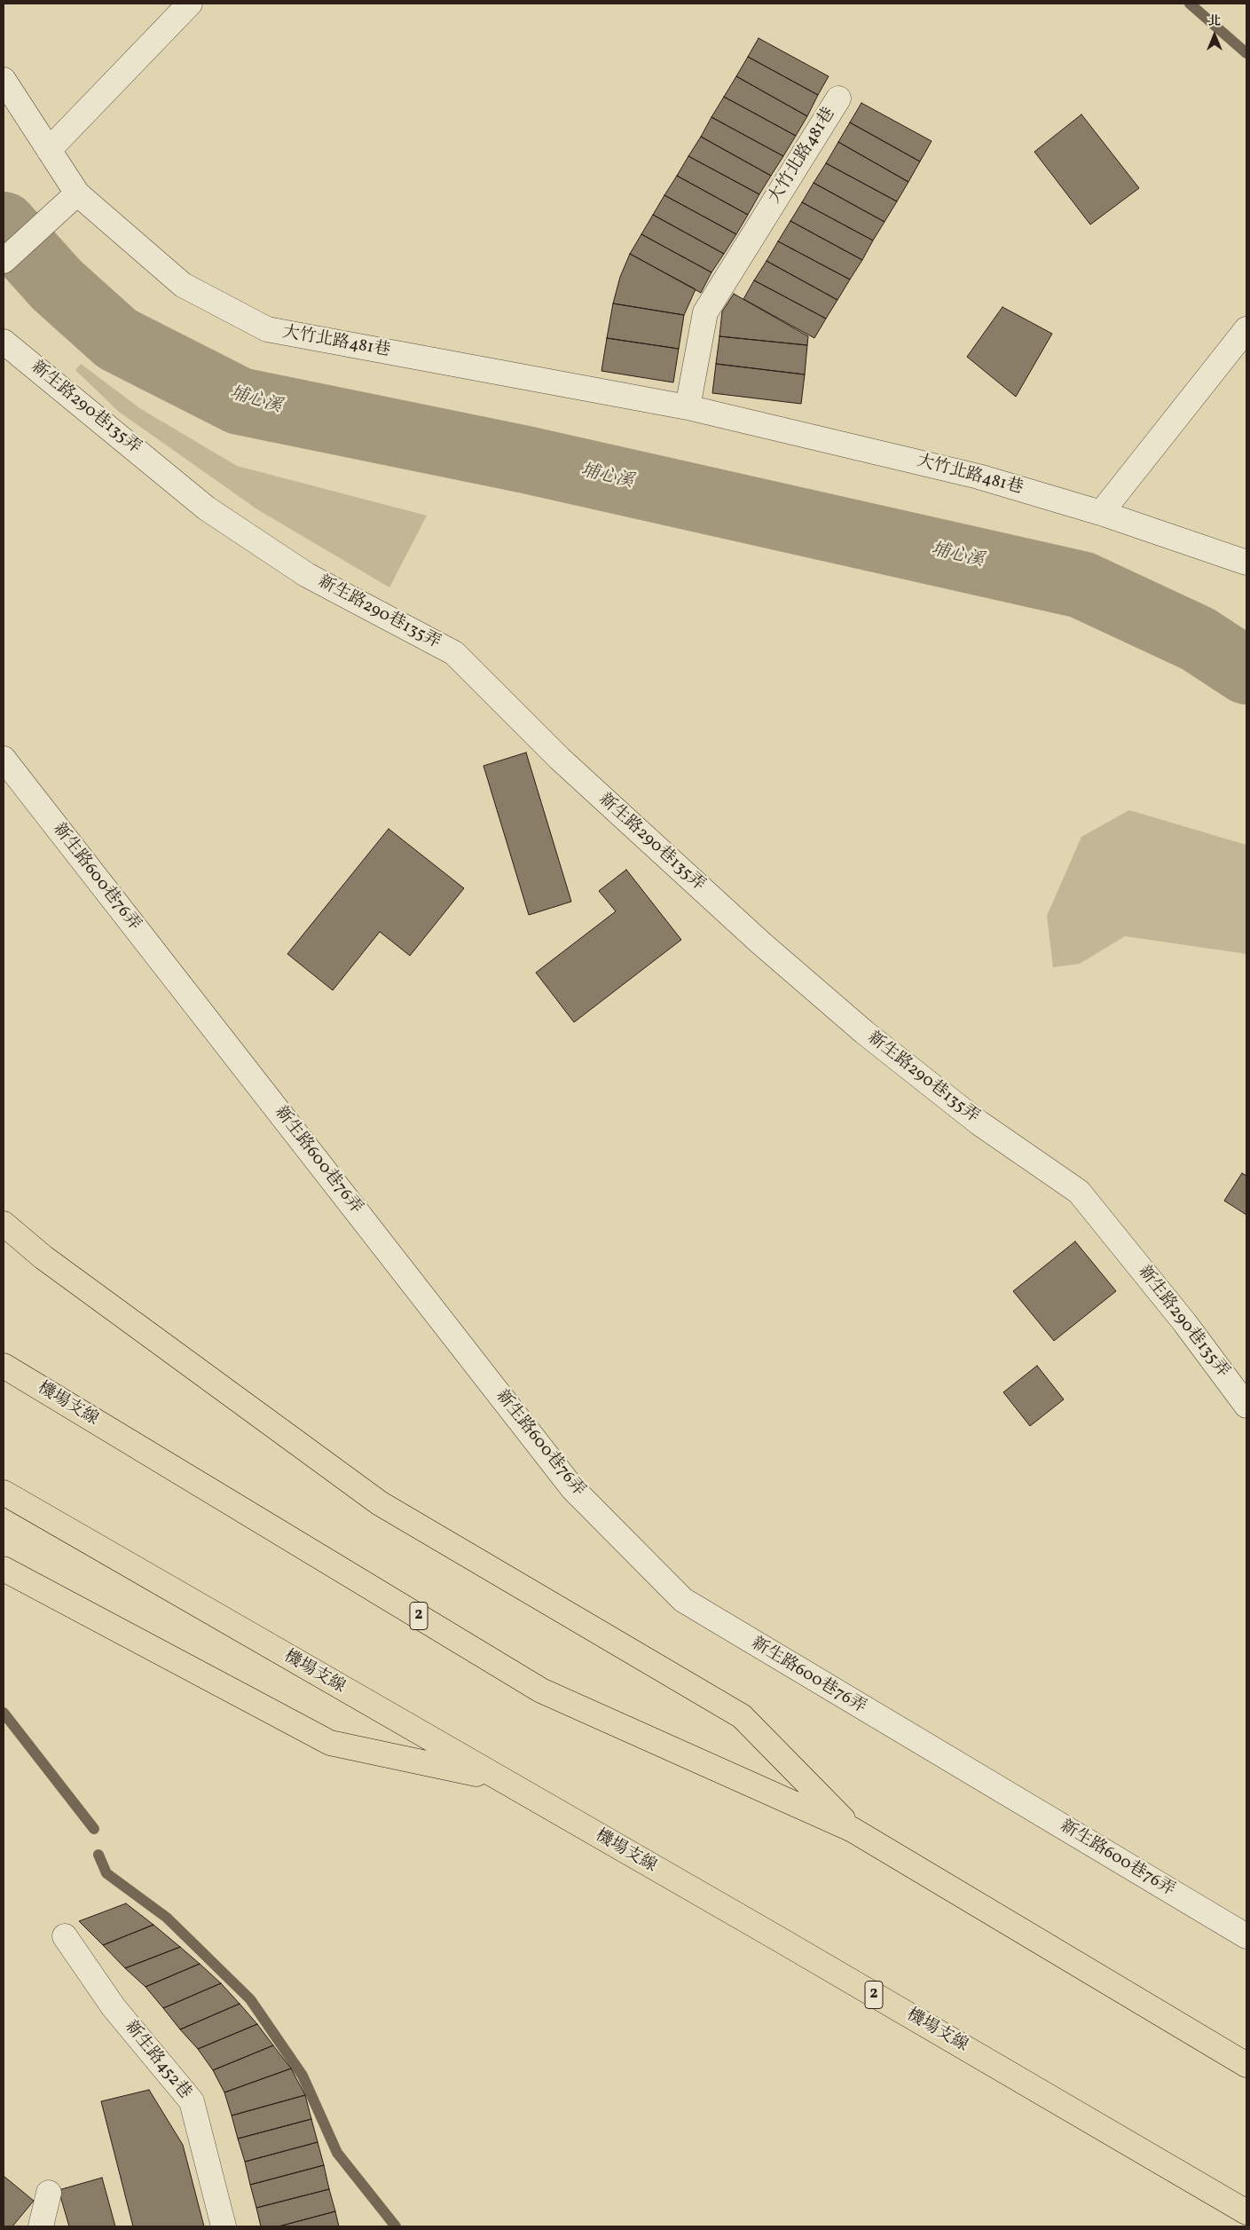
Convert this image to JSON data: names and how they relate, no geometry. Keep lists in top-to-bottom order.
{
  "streets": {
    "highway": ["機場支線", "2"],
    "lane": [
      "大竹北路481巷",
      "新生路290巷135弄",
      "新生路600巷76弄",
      "新生路452巷"
    ]
  },
  "water": ["埔心溪"],
  "north": "top"
}
